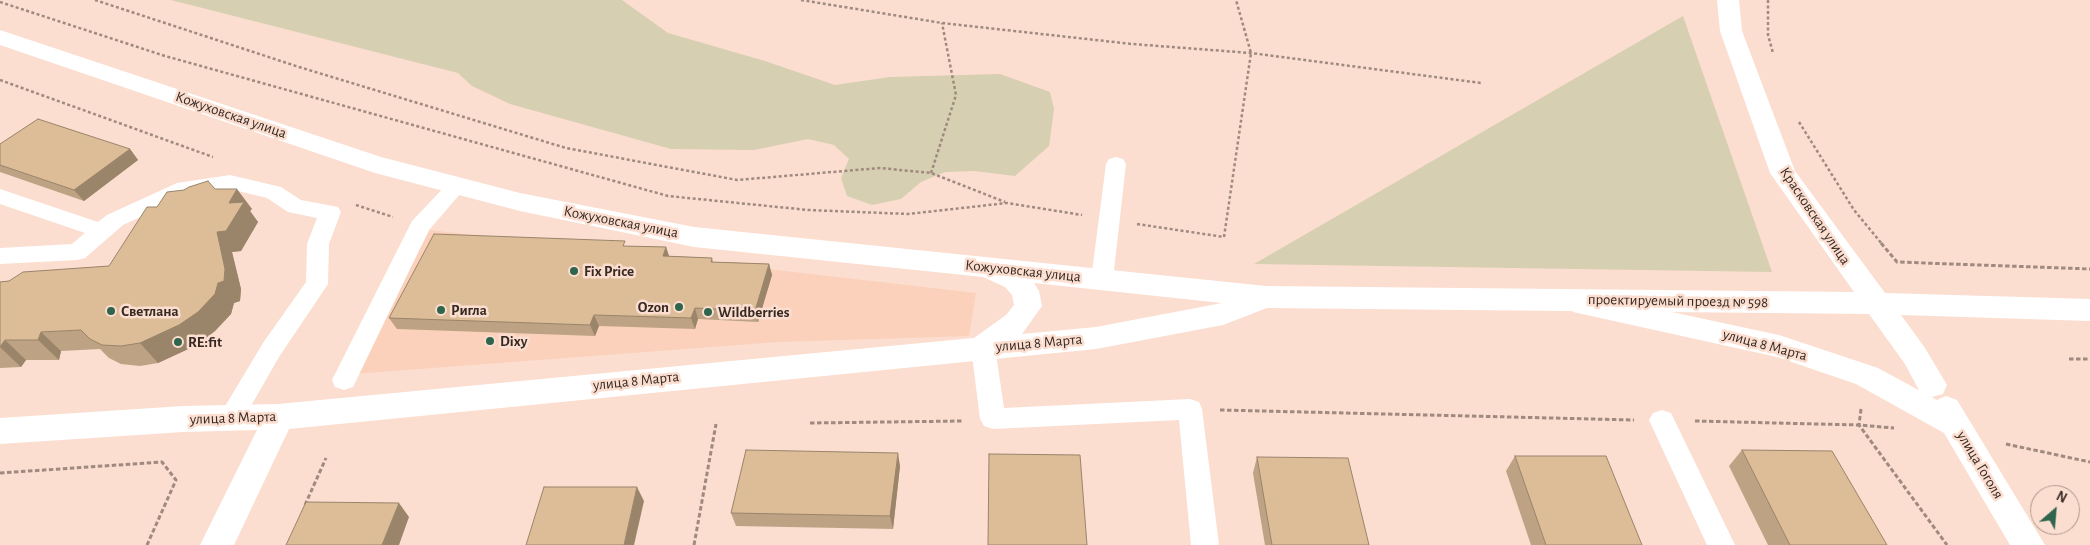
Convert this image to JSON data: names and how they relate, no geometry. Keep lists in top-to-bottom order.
{
  "streets": {
    "street": [
      "Кожуховская улица",
      "Красковская улица",
      "проектируемый проезд № 598",
      "улица 8 Марта",
      "улица Гоголя"
    ]
  },
  "crossings": [
    ["Кожуховская улица", "проектируемый проезд № 598"],
    ["Кожуховская улица", "улица 8 Марта"],
    ["Красковская улица", "проектируемый проезд № 598"],
    ["Красковская улица", "улица Гоголя"],
    ["проектируемый проезд № 598", "улица 8 Марта"],
    ["улица 8 Марта", "улица Гоголя"]
  ],
  "places": [
    "Fix Price",
    "Ozon",
    "Ригла",
    "Светлана",
    "Wildberries",
    "Dixy",
    "RE:fit"
  ],
  "north": "top right"
}
